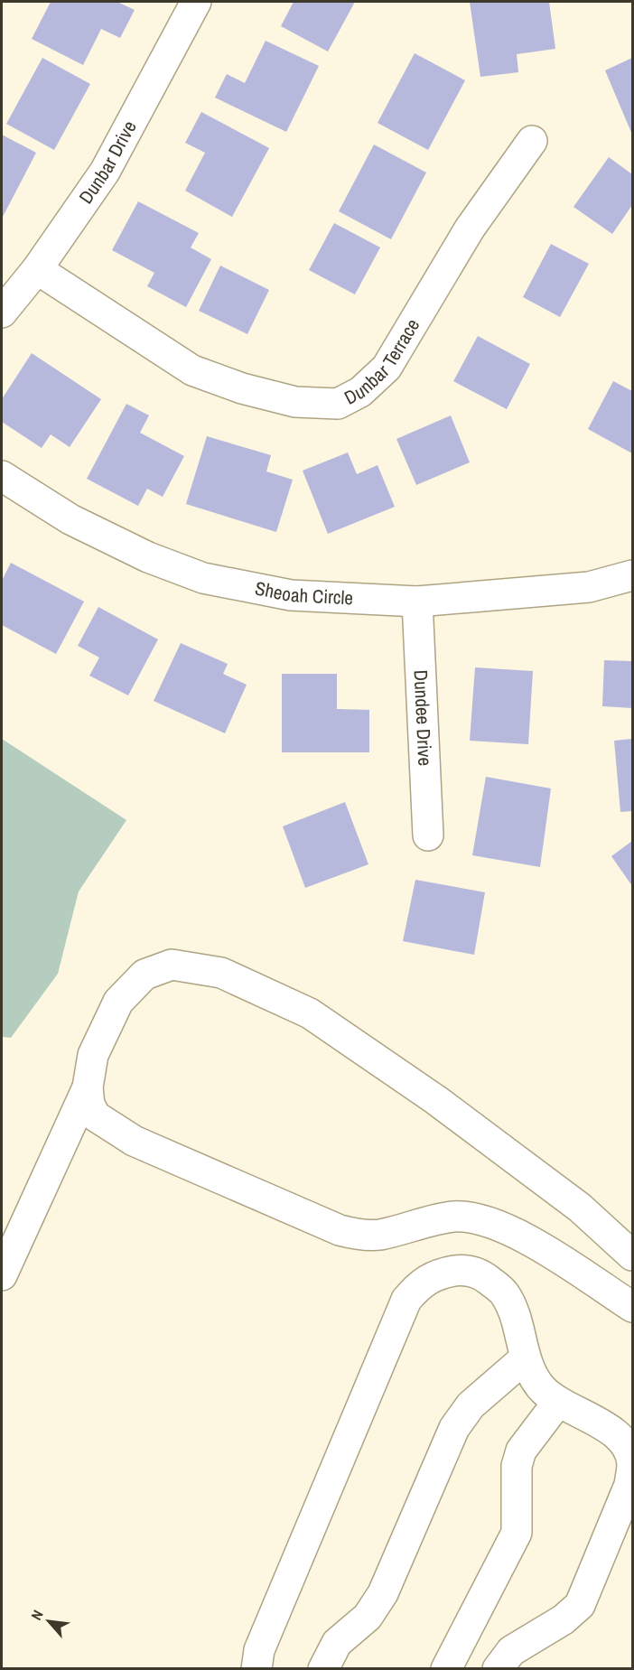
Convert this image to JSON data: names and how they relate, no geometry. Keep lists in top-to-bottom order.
{
  "streets": {
    "street": [
      "Dunbar Drive",
      "Dunbar Terrace",
      "Sheoah Circle",
      "Dundee Drive"
    ]
  },
  "crossings": [
    ["Dunbar Drive", "Dunbar Terrace"],
    ["Sheoah Circle", "Dundee Drive"]
  ],
  "north": "top left"
}
